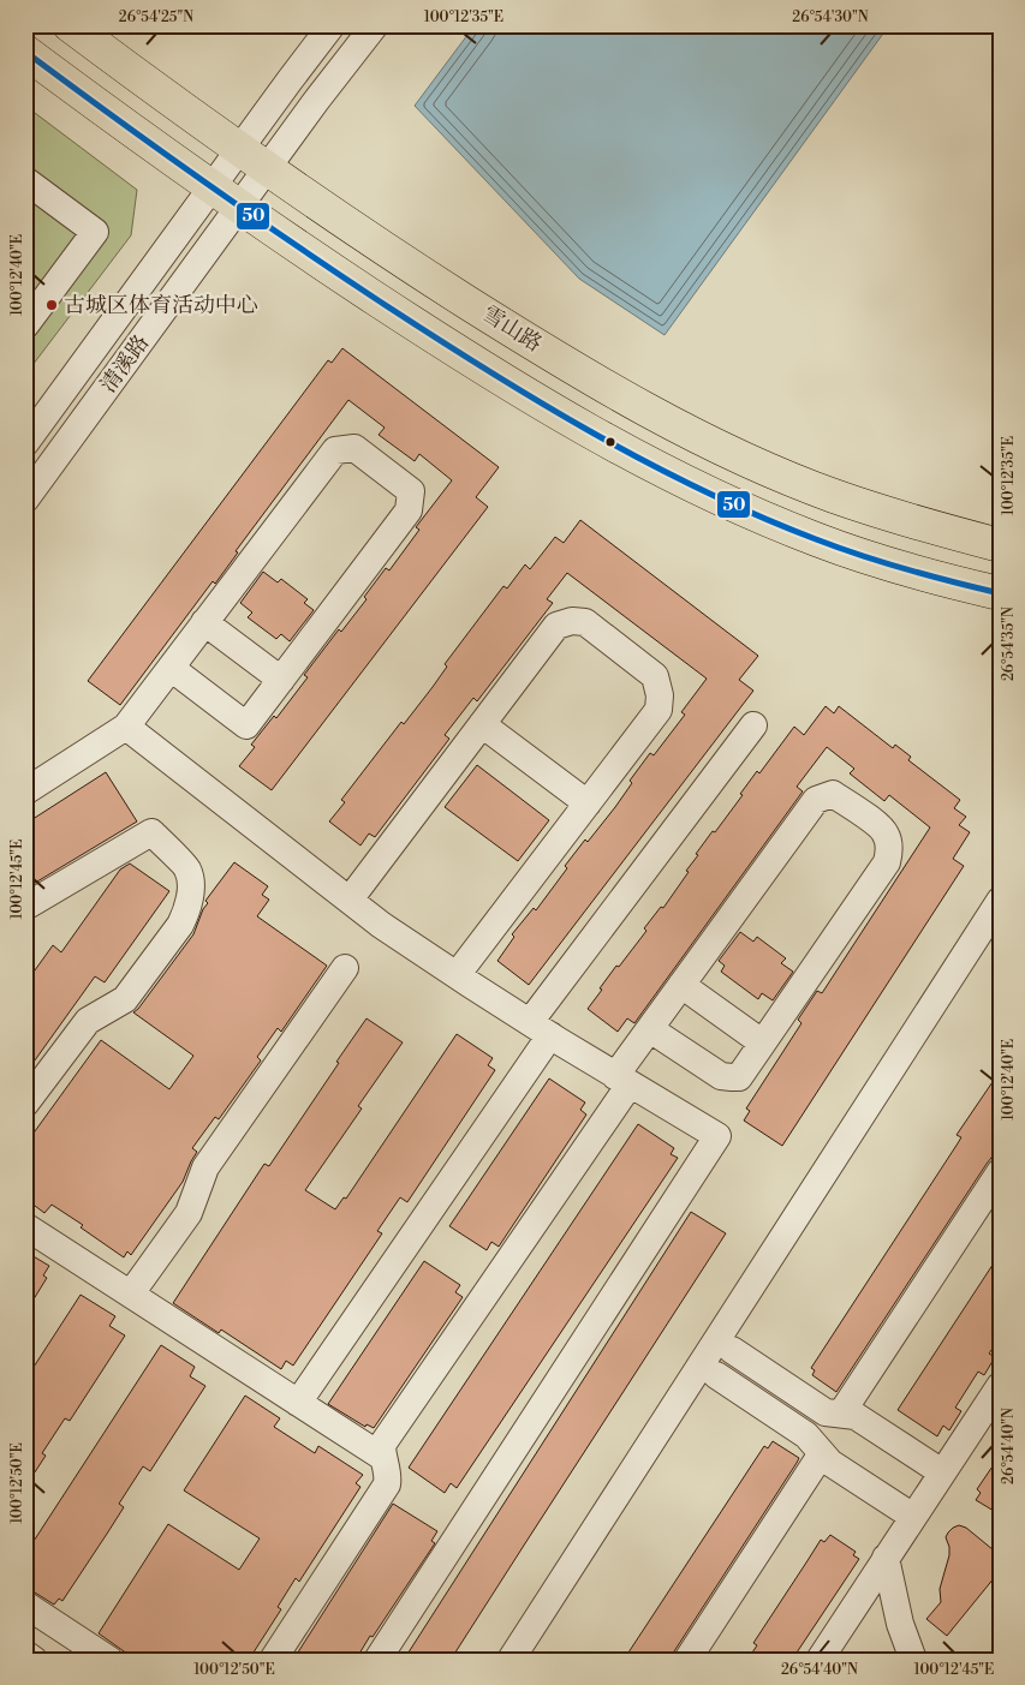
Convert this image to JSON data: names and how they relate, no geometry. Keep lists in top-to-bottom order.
{
  "streets": {
    "main road": ["雪山路"],
    "street": ["清溪路"]
  },
  "crossings": [
    ["雪山路", "清溪路"]
  ],
  "places": ["古城区体育活动中心"],
  "lines": ["transit line 50"],
  "coordinates": [
    "26°54'25\"N",
    "100°12'35\"E",
    "26°54'30\"N",
    "100°12'40\"E",
    "26°54'35\"N",
    "100°12'45\"E",
    "26°54'40\"N",
    "100°12'50\"E"
  ]
}
